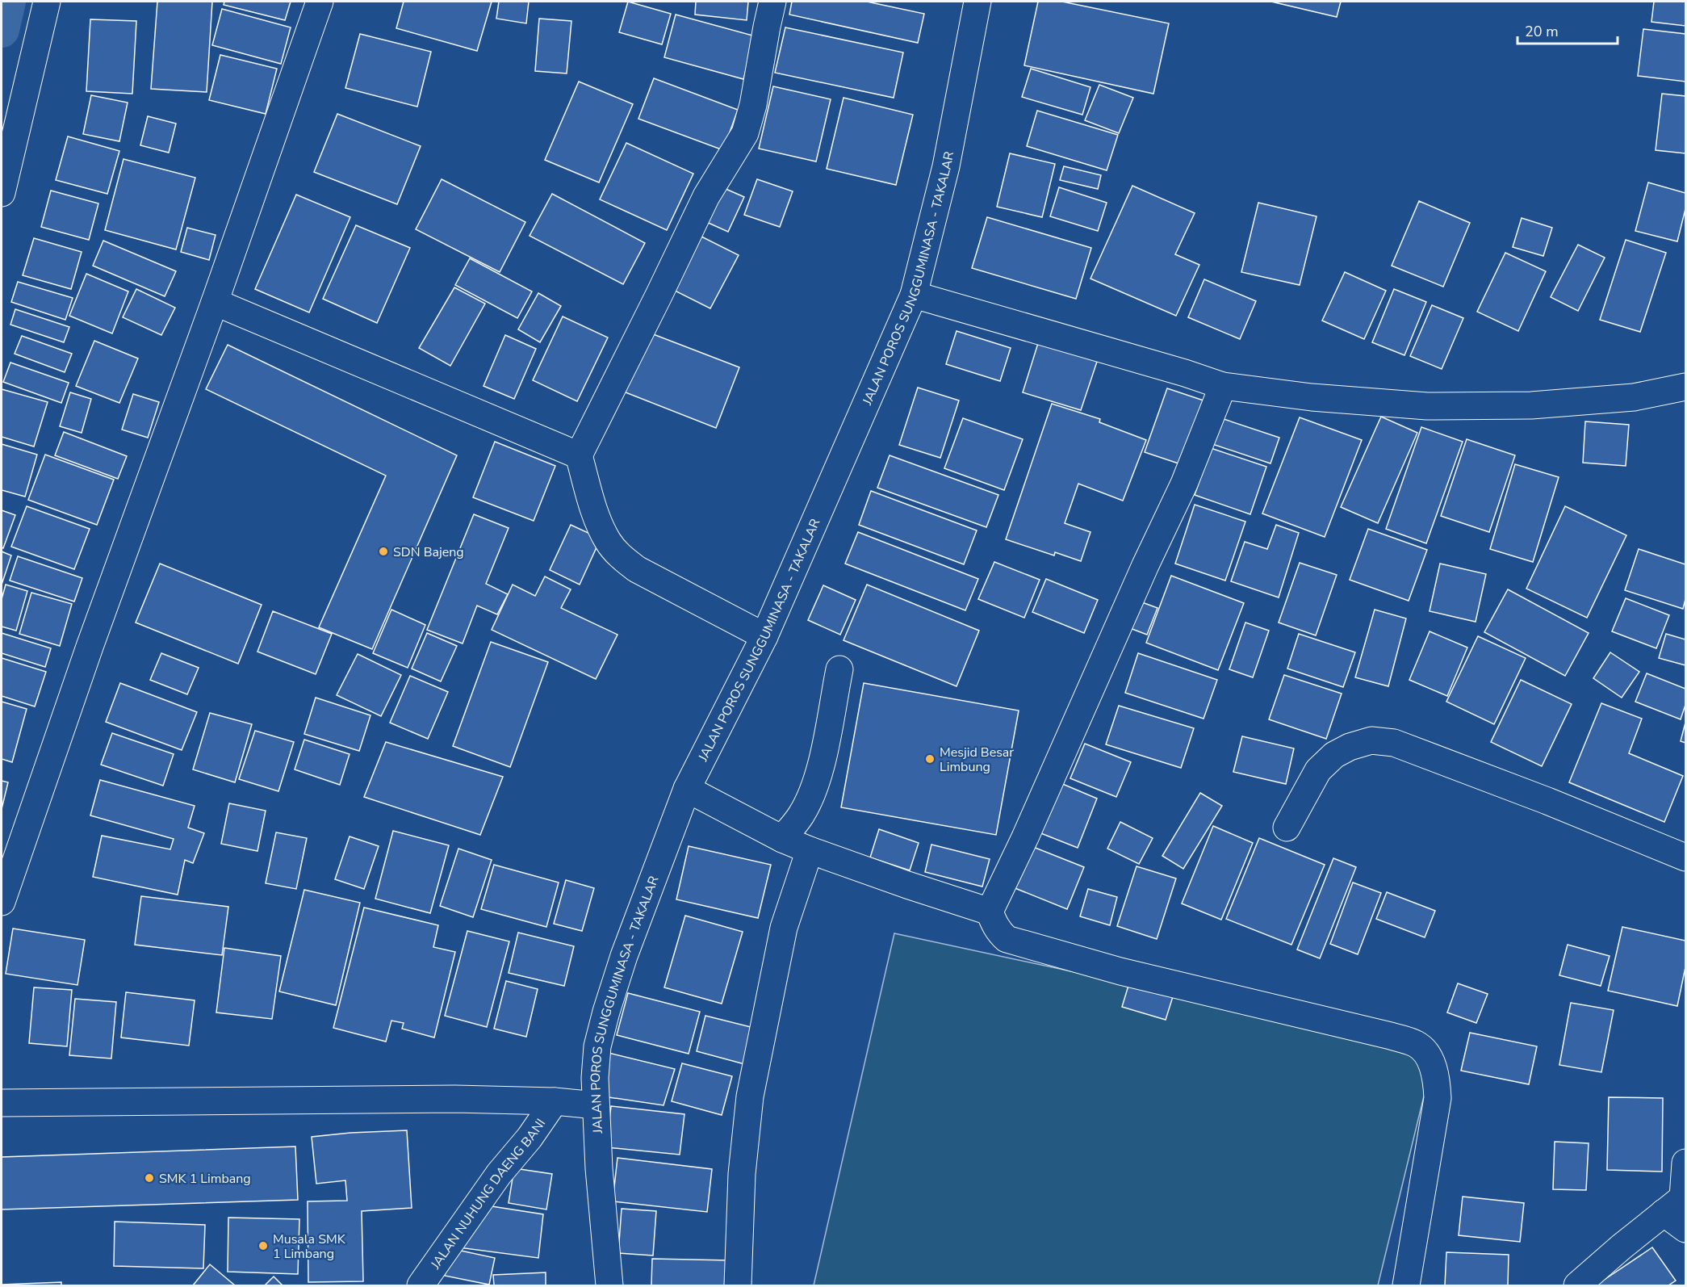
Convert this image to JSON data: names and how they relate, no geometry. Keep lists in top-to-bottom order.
{
  "streets": {
    "main road": ["JALAN POROS SUNGGUMINASA - TAKALAR", "JALAN NUHUNG DAENG BANI"]
  },
  "places": [
    "SDN Bajeng",
    "Mesjid Besar Limbung",
    "SMK 1 Limbang",
    "Musala SMK 1 Limbang"
  ],
  "scale_bar": "20 m"
}
